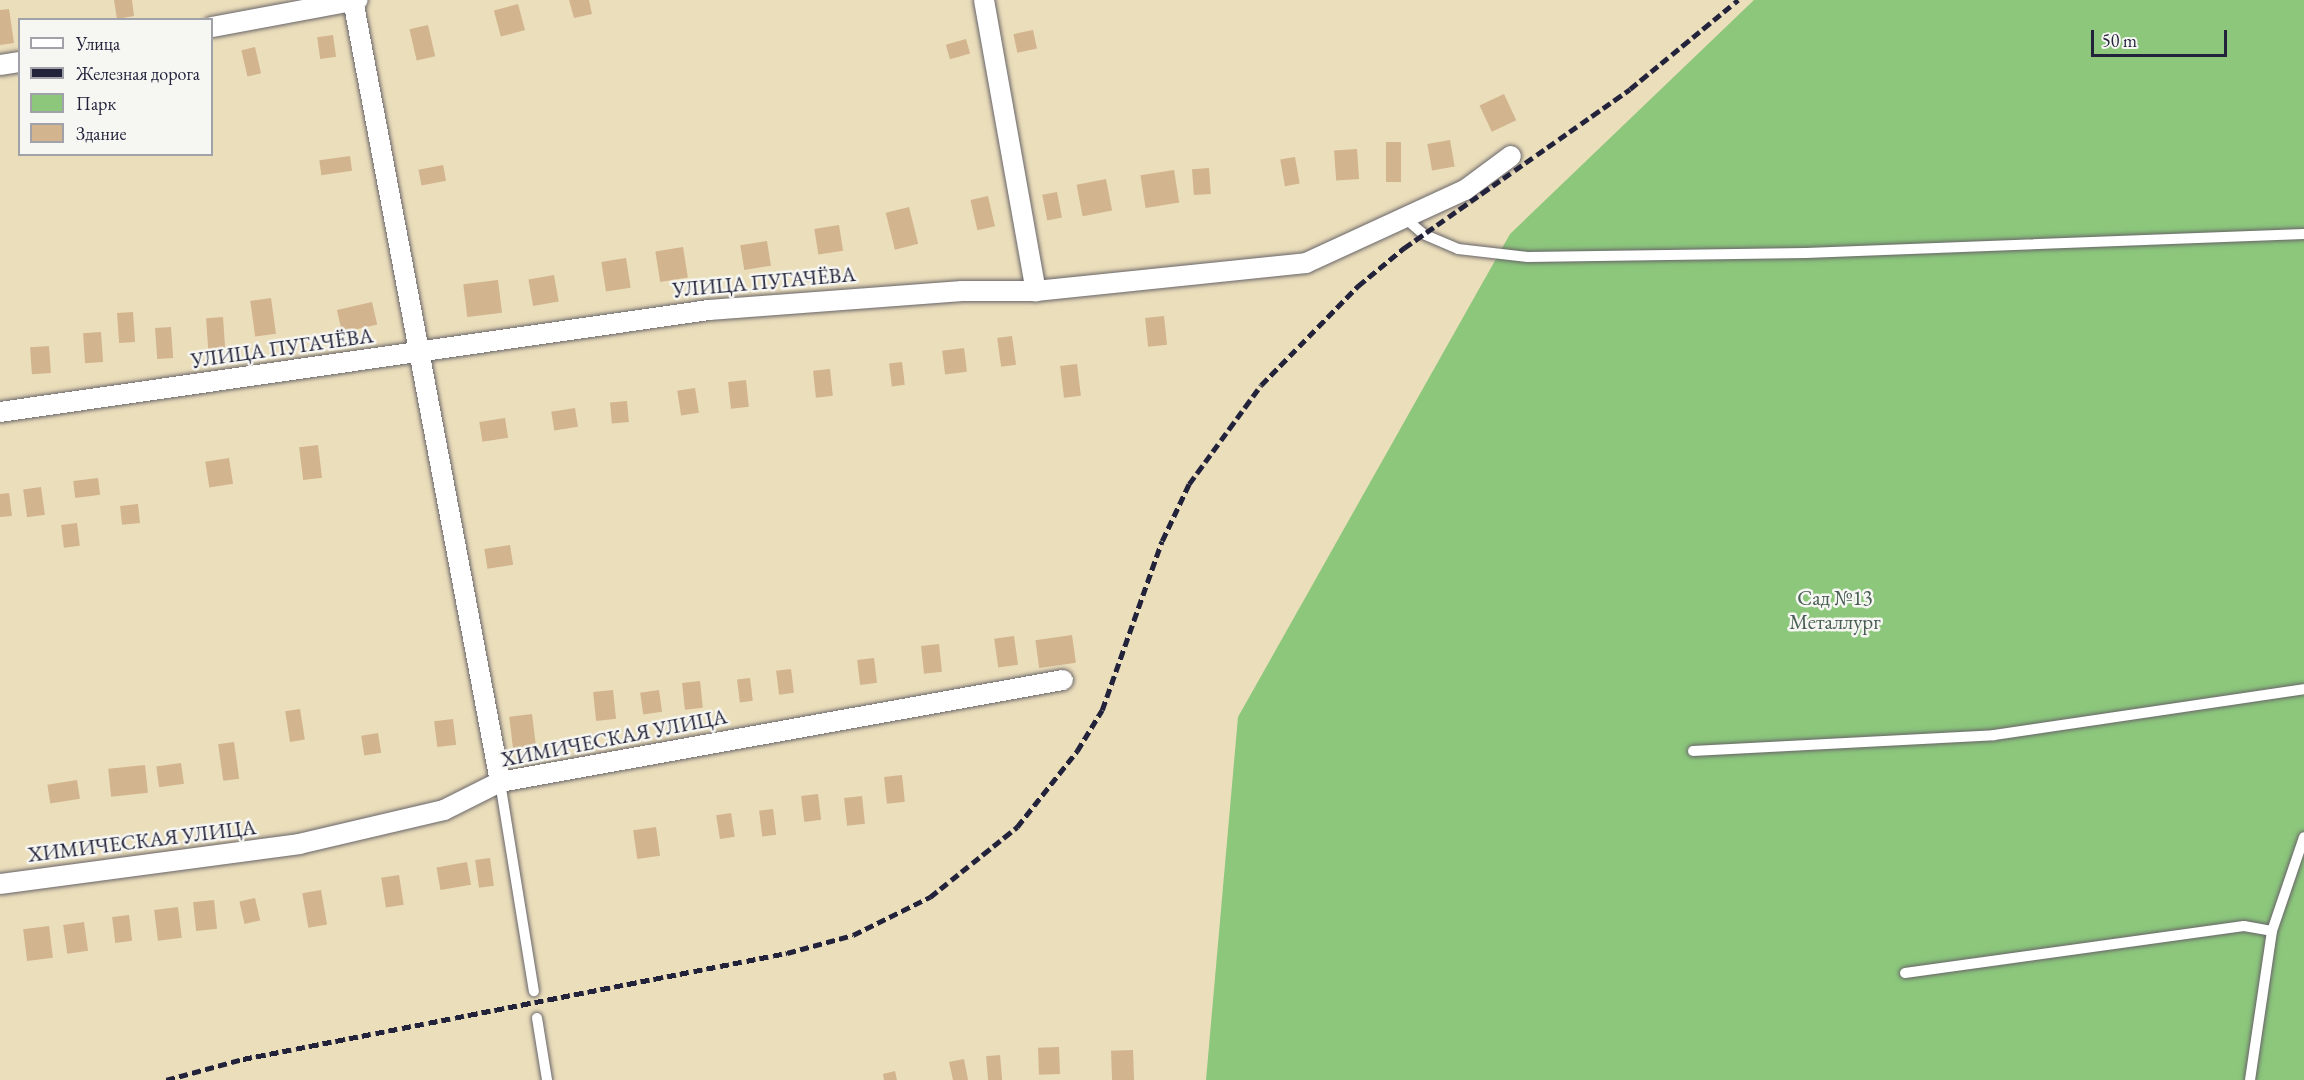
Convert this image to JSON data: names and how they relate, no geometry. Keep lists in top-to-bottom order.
{
  "streets": {
    "street": ["УЛИЦА ПУГАЧЁВА", "ХИМИЧЕСКАЯ УЛИЦА"]
  },
  "parks": ["Сад №13 Металлург"],
  "legend": [
    "Улица",
    "Железная дорога",
    "Парк",
    "Здание"
  ],
  "scale_bar": "50 m"
}
